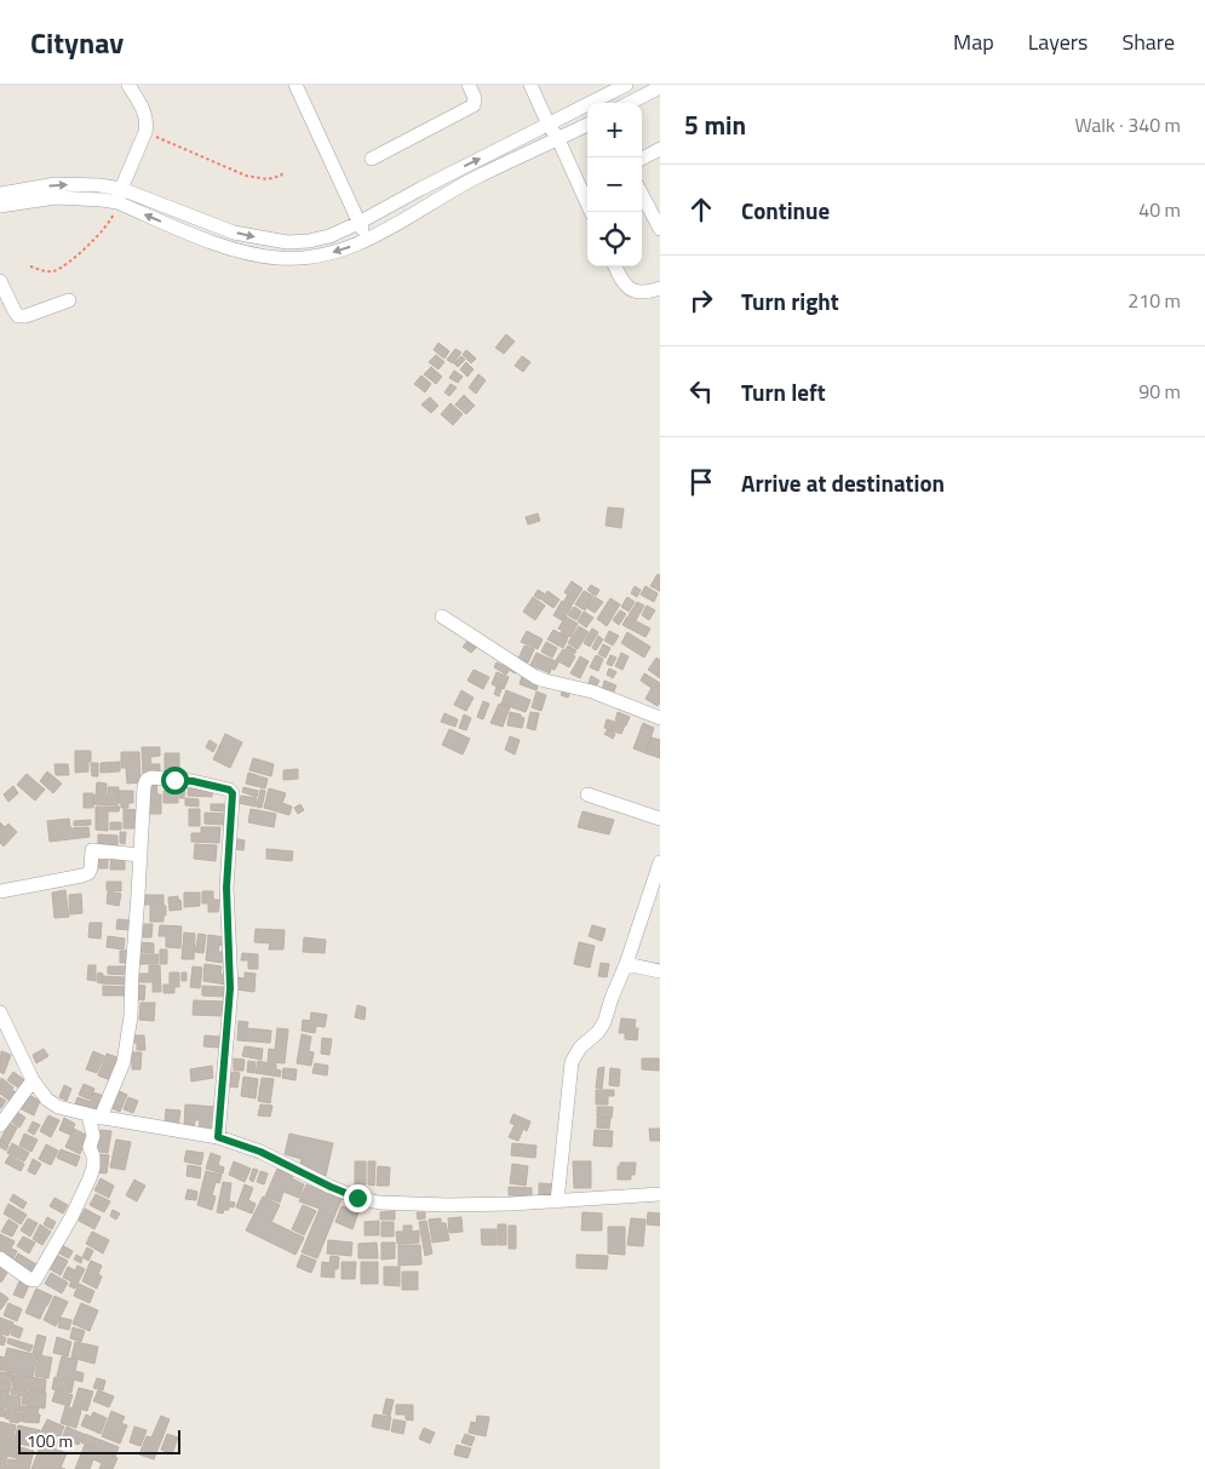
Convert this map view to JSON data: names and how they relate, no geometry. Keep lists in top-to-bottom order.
{
  "scale_bar": "100 m",
  "page": {
    "header": "Citynav",
    "nav": ["Map", "Layers", "Share"],
    "heading": ["5 min", "Walk · 340 m"],
    "map_buttons": ["+", "−"],
    "list": [
      ["Continue", "40 m"],
      ["Turn right", "210 m"],
      ["Turn left", "90 m"],
      "Arrive at destination"
    ],
    "scale": "100 m"
  }
}
